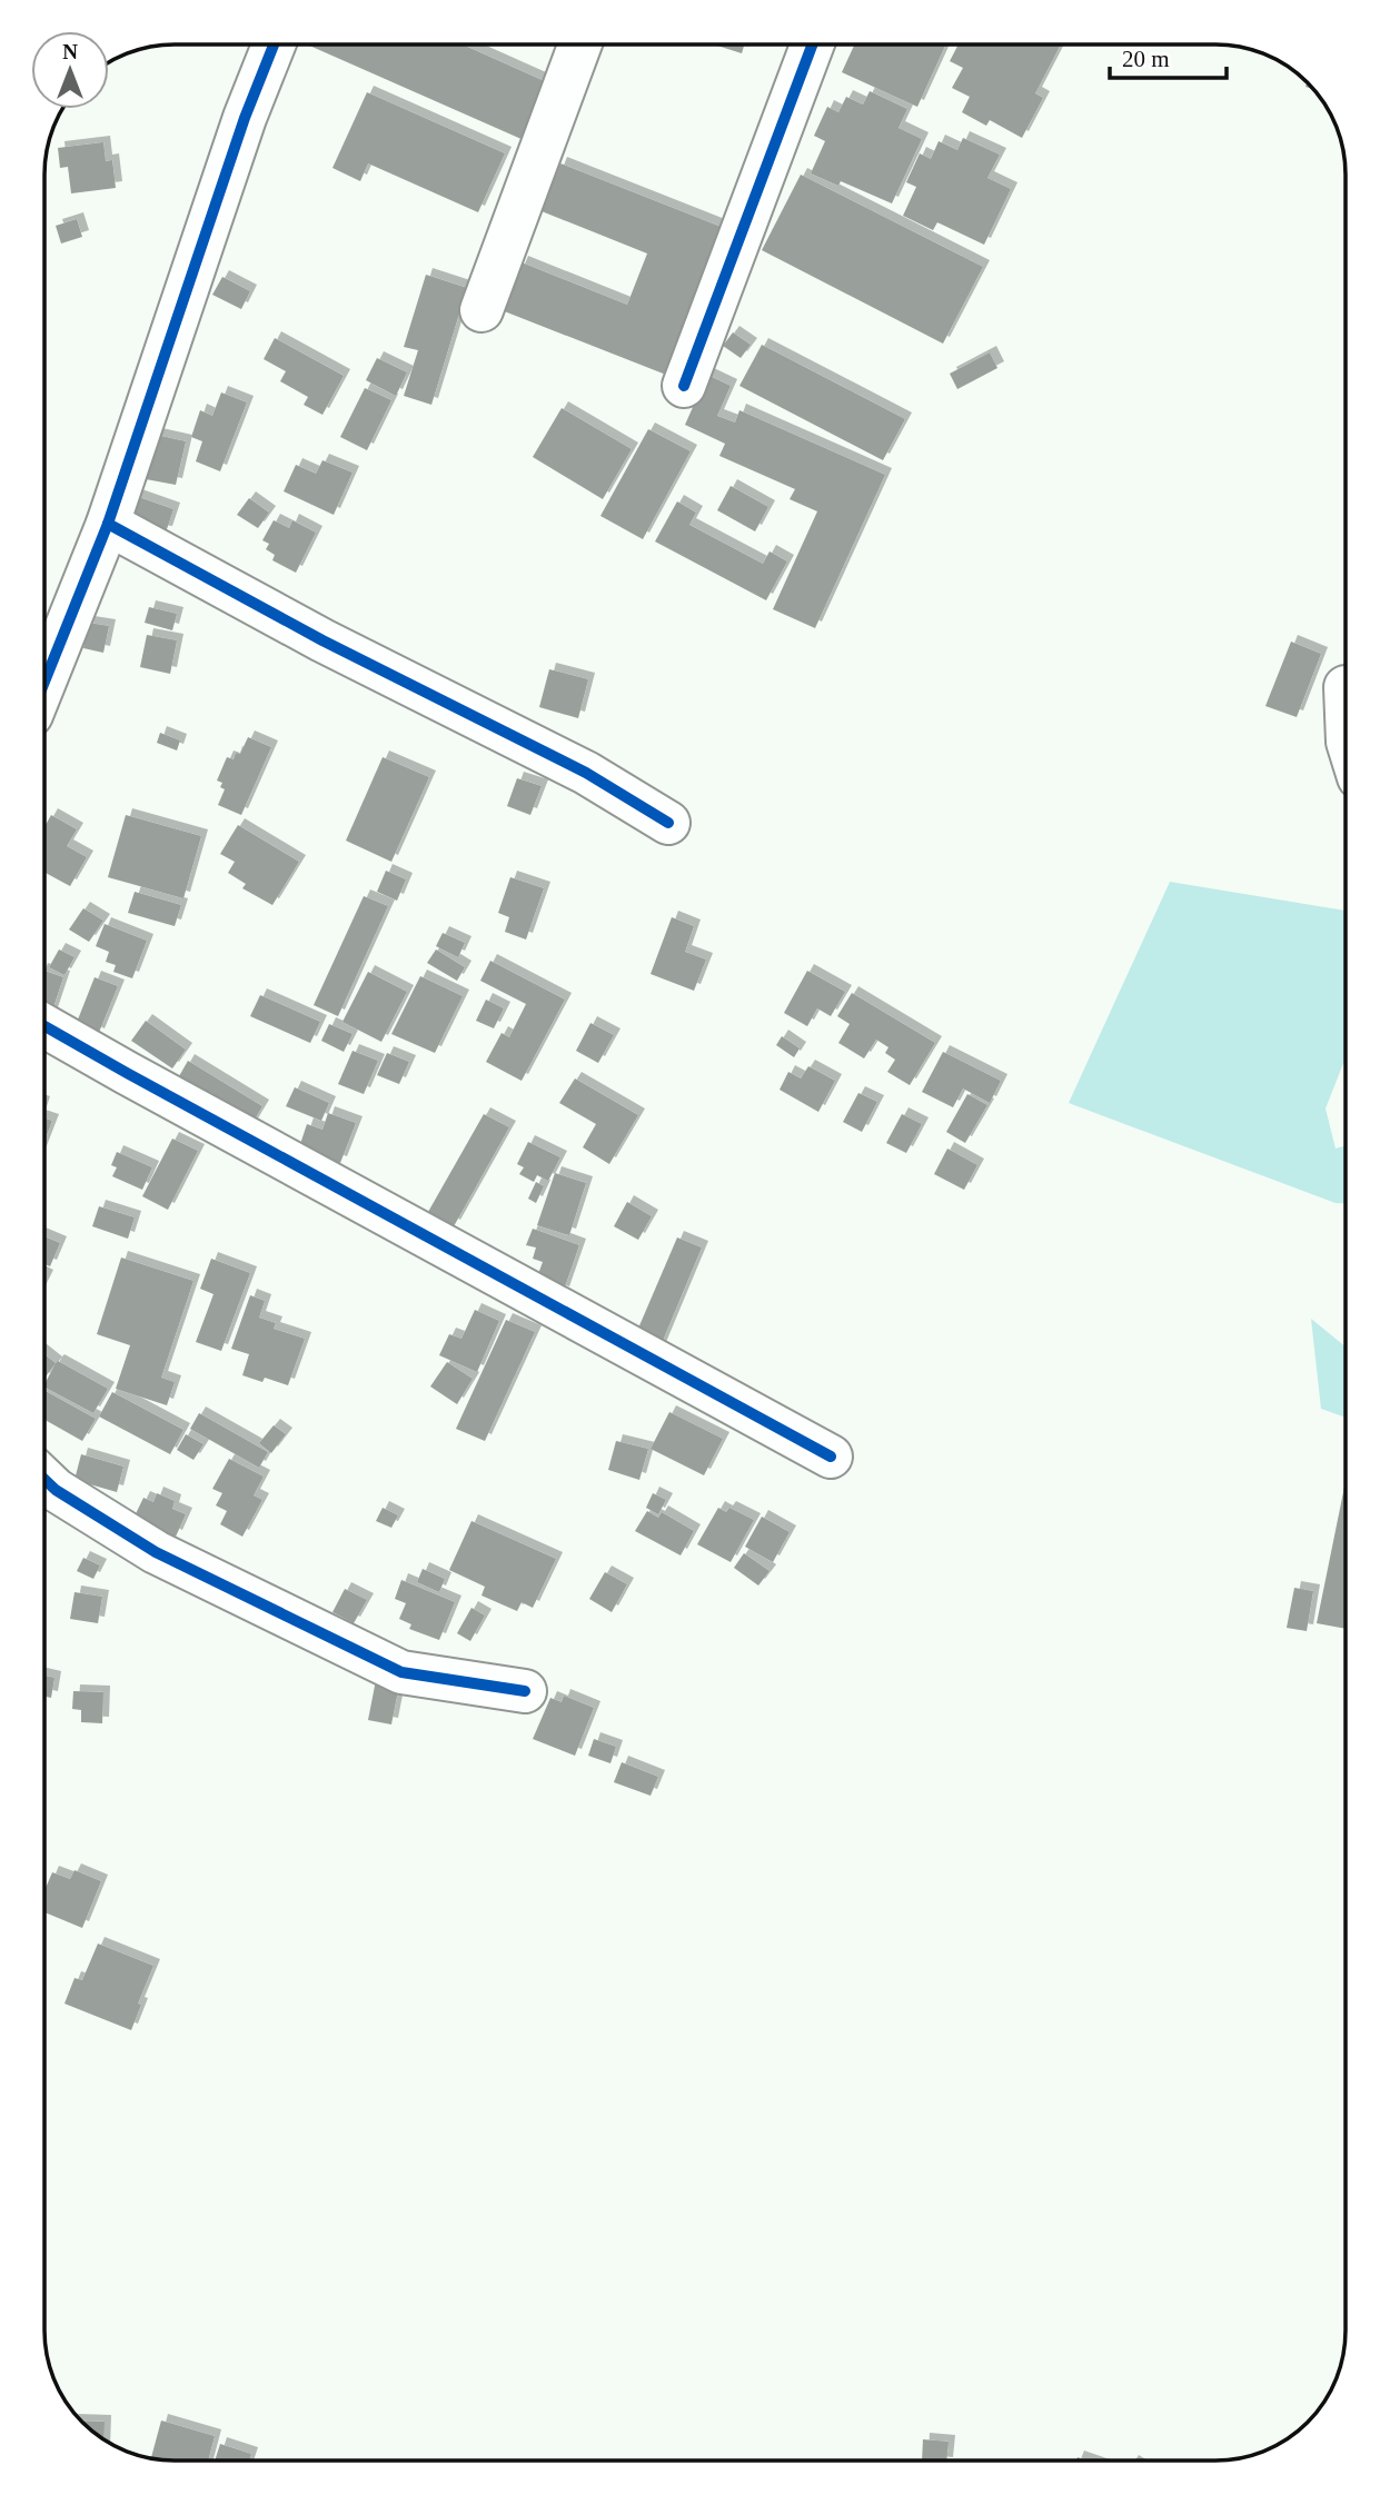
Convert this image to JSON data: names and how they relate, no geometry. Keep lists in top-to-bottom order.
{
  "scale_bar": "20 m",
  "north": "top"
}
